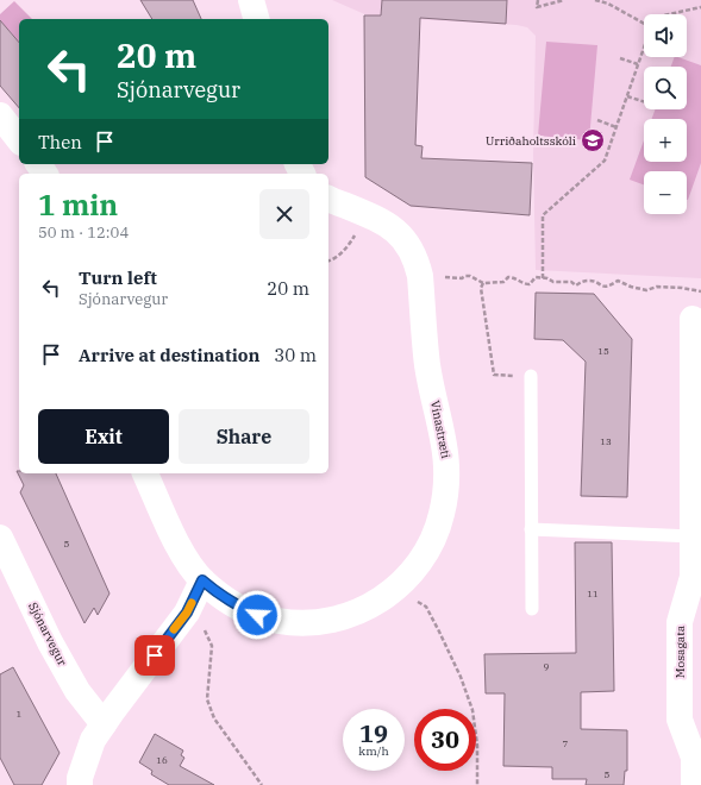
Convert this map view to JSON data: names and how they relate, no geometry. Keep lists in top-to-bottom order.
{
  "streets": {
    "street": ["Vinastræti", "Sjónarvegur", "Mosagata"]
  },
  "places": {
    "school or university": ["Urriðaholtsskóli"]
  },
  "house_numbers": [
    "15",
    "13",
    "5",
    "11",
    "9",
    "1",
    "7",
    "16",
    "5"
  ],
  "page": {
    "map_buttons": ["+", "−"],
    "turn": ["20 m", "Sjónarvegur"],
    "then": "Then",
    "heading": ["1 min", "50 m · 12:04"],
    "list": [
      {
        "name": "Turn left",
        "note": "Sjónarvegur",
        "value": "20 m"
      },
      {
        "name": "Arrive at destination",
        "value": "30 m"
      }
    ],
    "buttons": ["Exit", "Share"],
    "speed": "19 km/h",
    "limit": "30"
  }
}
